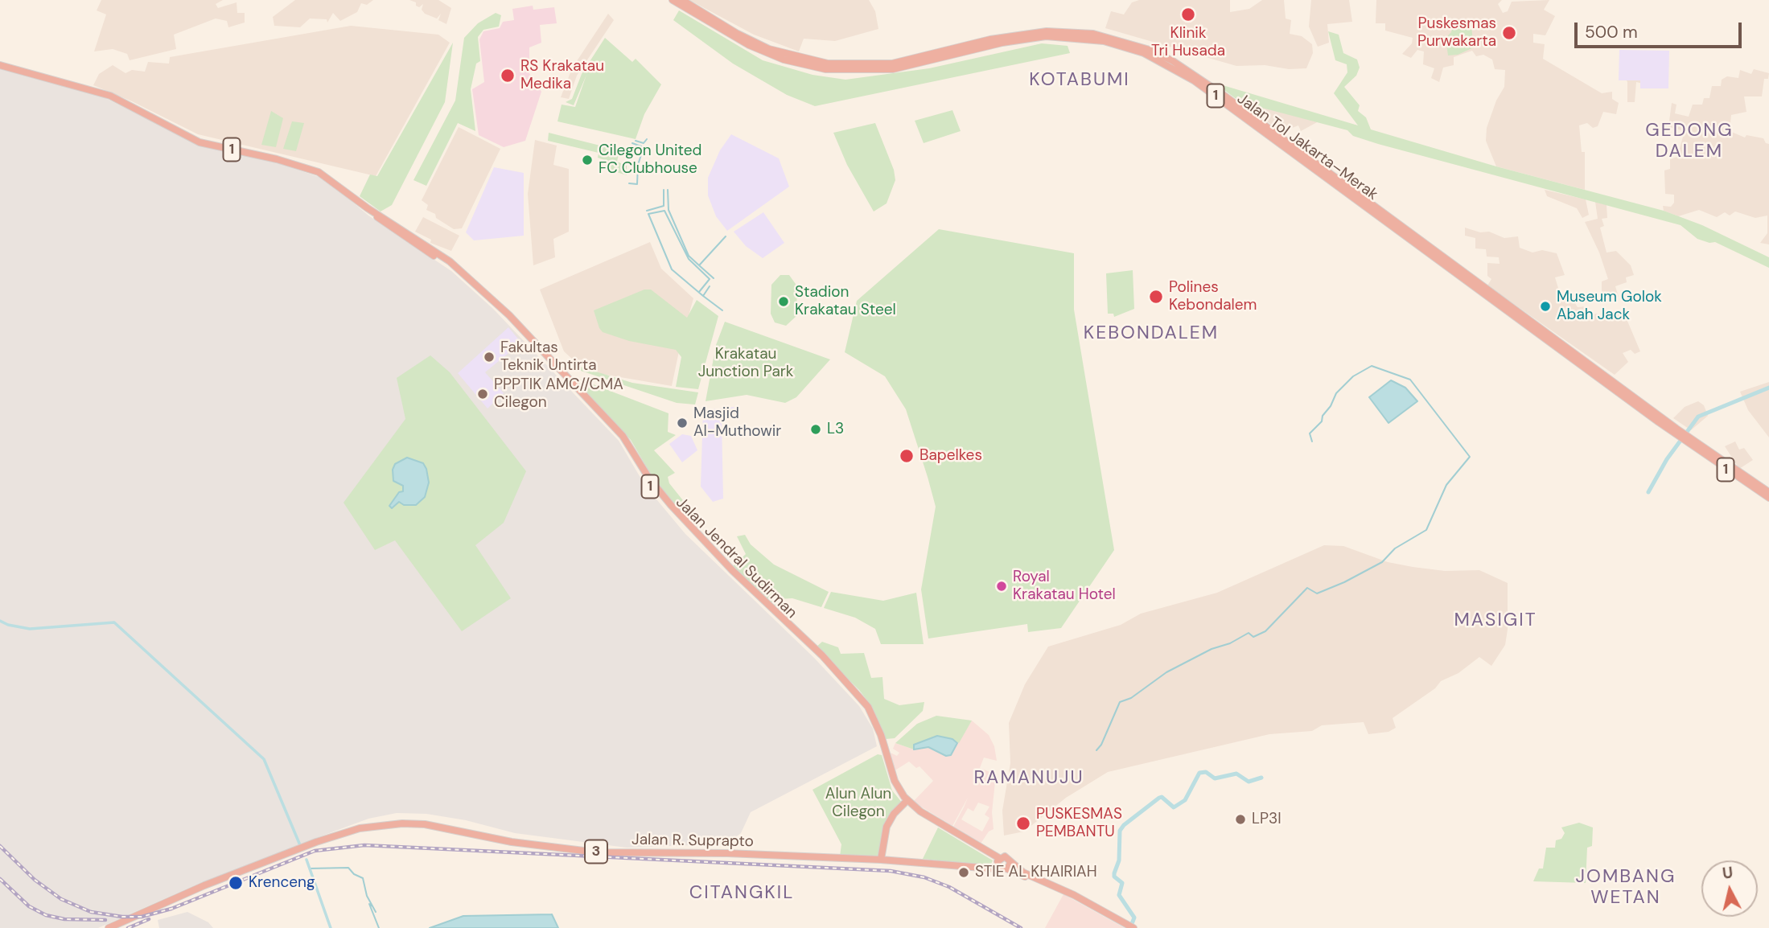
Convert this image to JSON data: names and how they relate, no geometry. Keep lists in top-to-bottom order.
{
  "streets": {
    "highway": [
      "1",
      "Jalan Tol Jakarta–Merak",
      "Jalan Jendral Sudirman",
      "Jalan R. Suprapto",
      "3"
    ]
  },
  "crossings": [
    ["1", "Jalan Jendral Sudirman"],
    ["1", "Jalan R. Suprapto"]
  ],
  "districts": [
    "KOTABUMI",
    "GEDONG DALEM",
    "KEBONDALEM",
    "MASIGIT",
    "RAMANUJU",
    "JOMBANG WETAN",
    "CITANGKIL"
  ],
  "parks": ["Krakatau Junction Park", "Alun Alun Cilegon"],
  "places": [
    "Klinik Tri Husada",
    "Puskesmas Purwakarta",
    "RS Krakatau Medika",
    "Cilegon United FC Clubhouse",
    "Polines Kebondalem",
    "Stadion Krakatau Steel",
    "Museum Golok Abah Jack",
    "Fakultas Teknik Untirta",
    "PPPTIK AMC//CMA Cilegon",
    "Masjid Al-Muthowir",
    "L3",
    "Bapelkes",
    "Royal Krakatau Hotel",
    "LP3I",
    "PUSKESMAS PEMBANTU",
    "STIE AL KHAIRIAH",
    "Krenceng"
  ],
  "scale_bar": "500 m",
  "north": "top"
}
